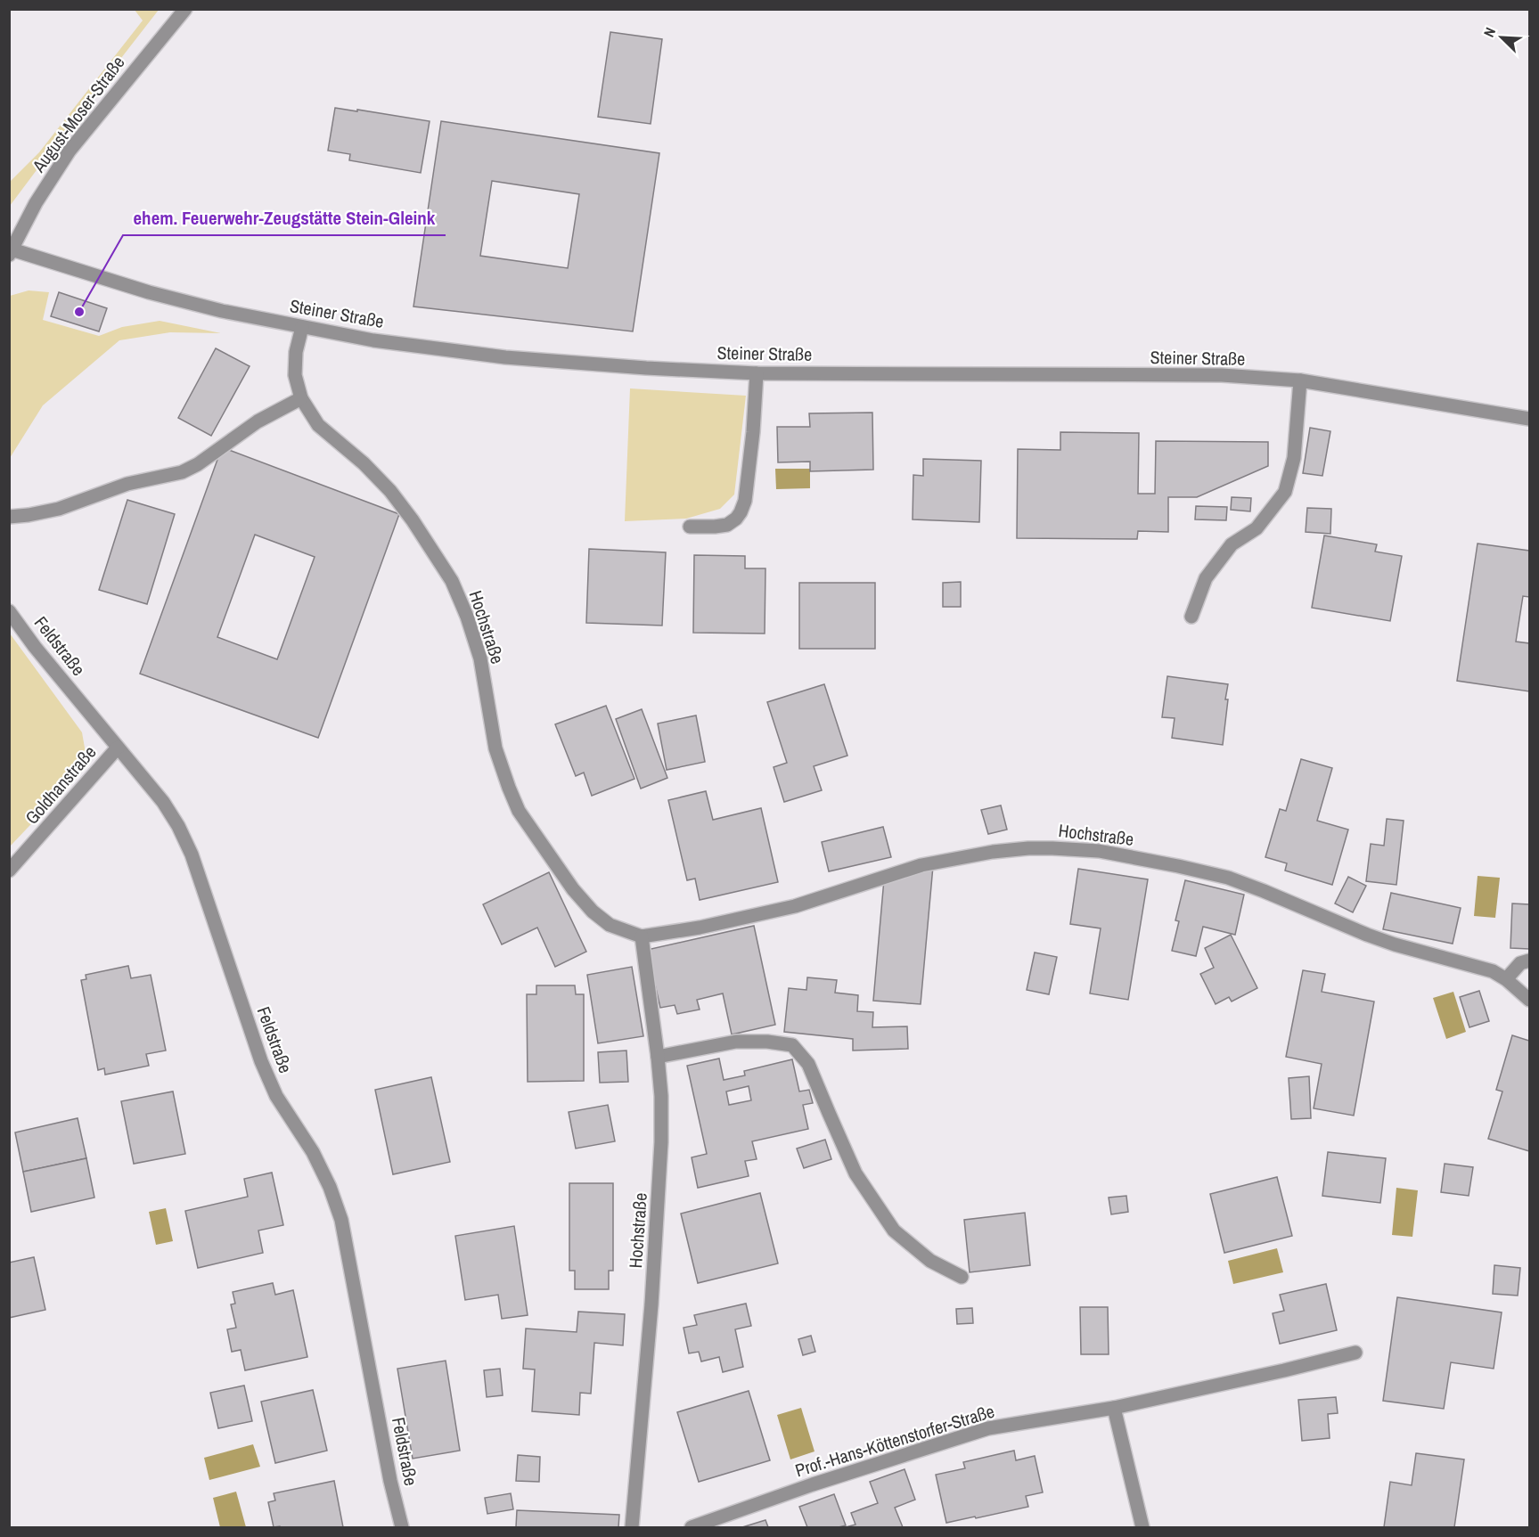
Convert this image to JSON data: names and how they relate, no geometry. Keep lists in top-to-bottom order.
{
  "streets": {
    "street": [
      "August-Moser-Straße",
      "Steiner Straße",
      "Hochstraße",
      "Feldstraße",
      "Goldhanstraße",
      "Prof.-Hans-Köttenstorfer-Straße"
    ]
  },
  "crossings": [
    ["August-Moser-Straße", "Steiner Straße"],
    ["Steiner Straße", "Hochstraße"],
    ["Feldstraße", "Goldhanstraße"]
  ],
  "places": ["ehem. Feuerwehr-Zeugstätte Stein-Gleink"],
  "north": "top left"
}
